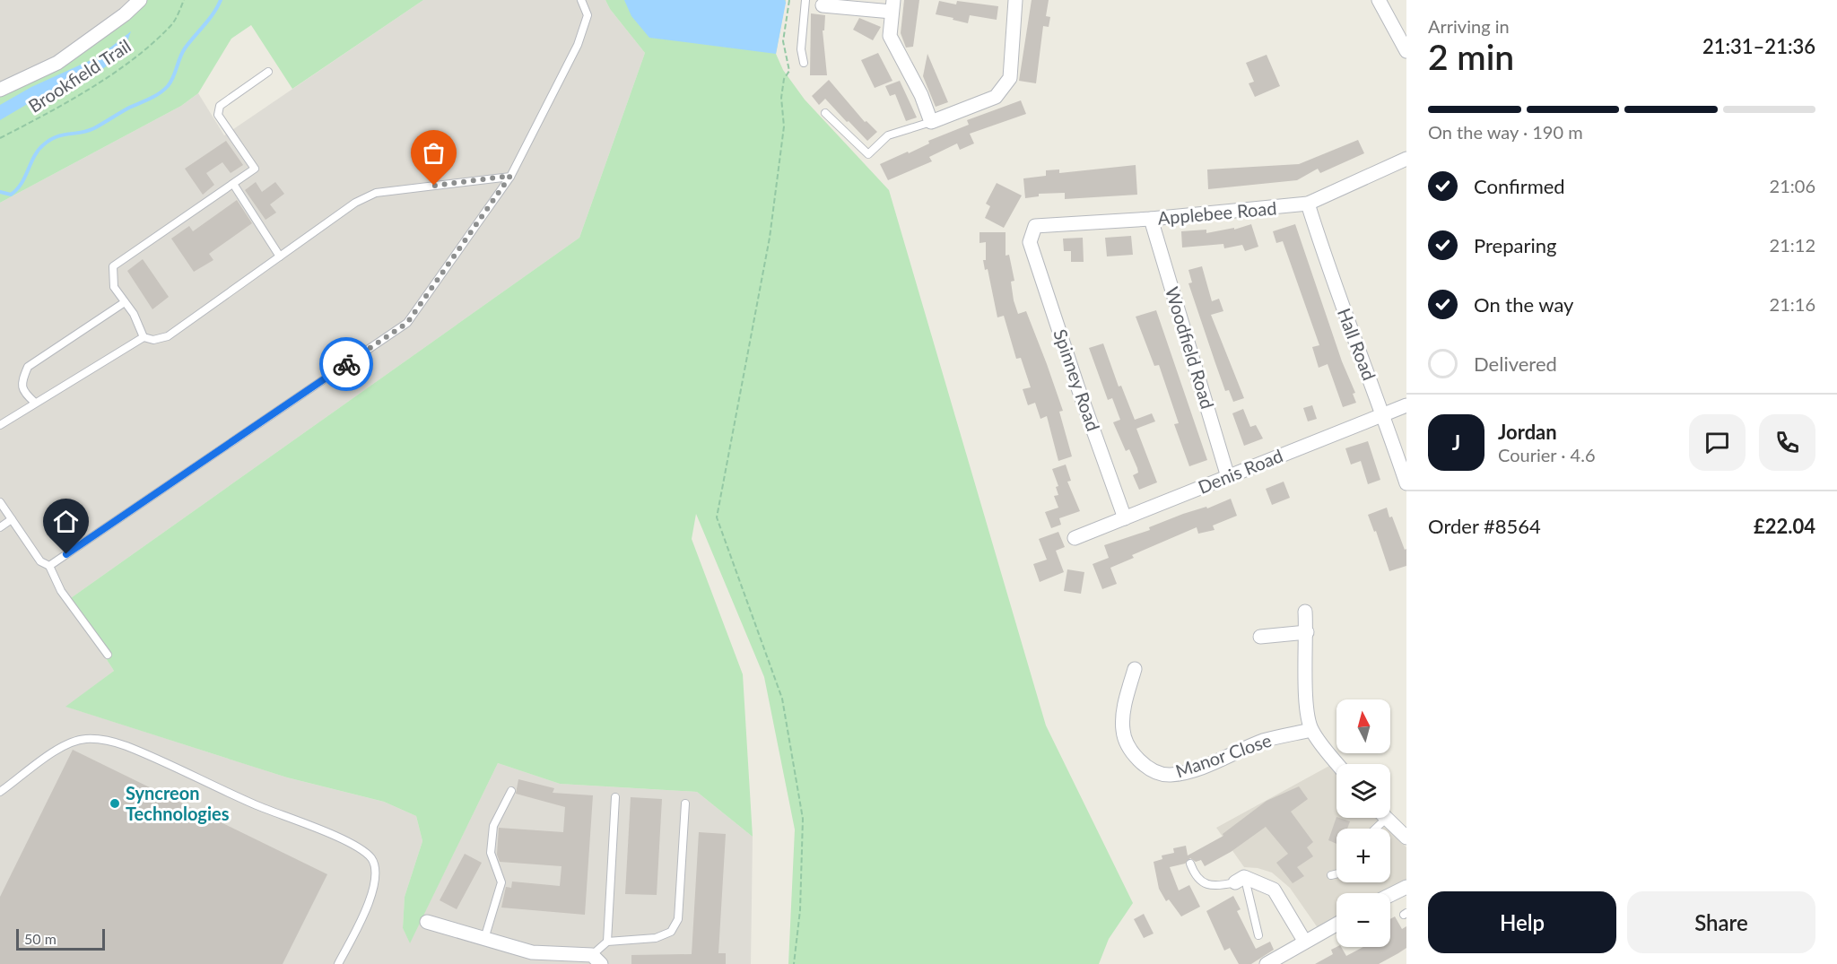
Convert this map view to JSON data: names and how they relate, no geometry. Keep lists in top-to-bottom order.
{
  "streets": {
    "street": [
      "Applebee Road",
      "Hall Road",
      "Woodfield Road",
      "Spinney Road",
      "Denis Road",
      "Manor Close"
    ],
    "path": ["Brookfield Trail"]
  },
  "crossings": [
    ["Applebee Road", "Hall Road"],
    ["Applebee Road", "Woodfield Road"],
    ["Applebee Road", "Spinney Road"],
    ["Hall Road", "Denis Road"],
    ["Woodfield Road", "Denis Road"],
    ["Spinney Road", "Denis Road"]
  ],
  "places": ["Syncreon Technologies"],
  "scale_bar": "50 m",
  "north": "top",
  "page": {
    "heading": ["2 min", "Arriving in", "21:31–21:36"],
    "panel": [
      "Jordan",
      "Courier · 4.6",
      "Order #8564",
      "£22.04"
    ],
    "bar": "On the way · 190 m",
    "list": [
      ["Confirmed", "21:06"],
      ["Preparing", "21:12"],
      ["On the way", "21:16"],
      "Delivered"
    ],
    "round": "J",
    "map_buttons": ["+", "−"],
    "buttons": ["Help", "Share"],
    "scale": "50 m"
  }
}
